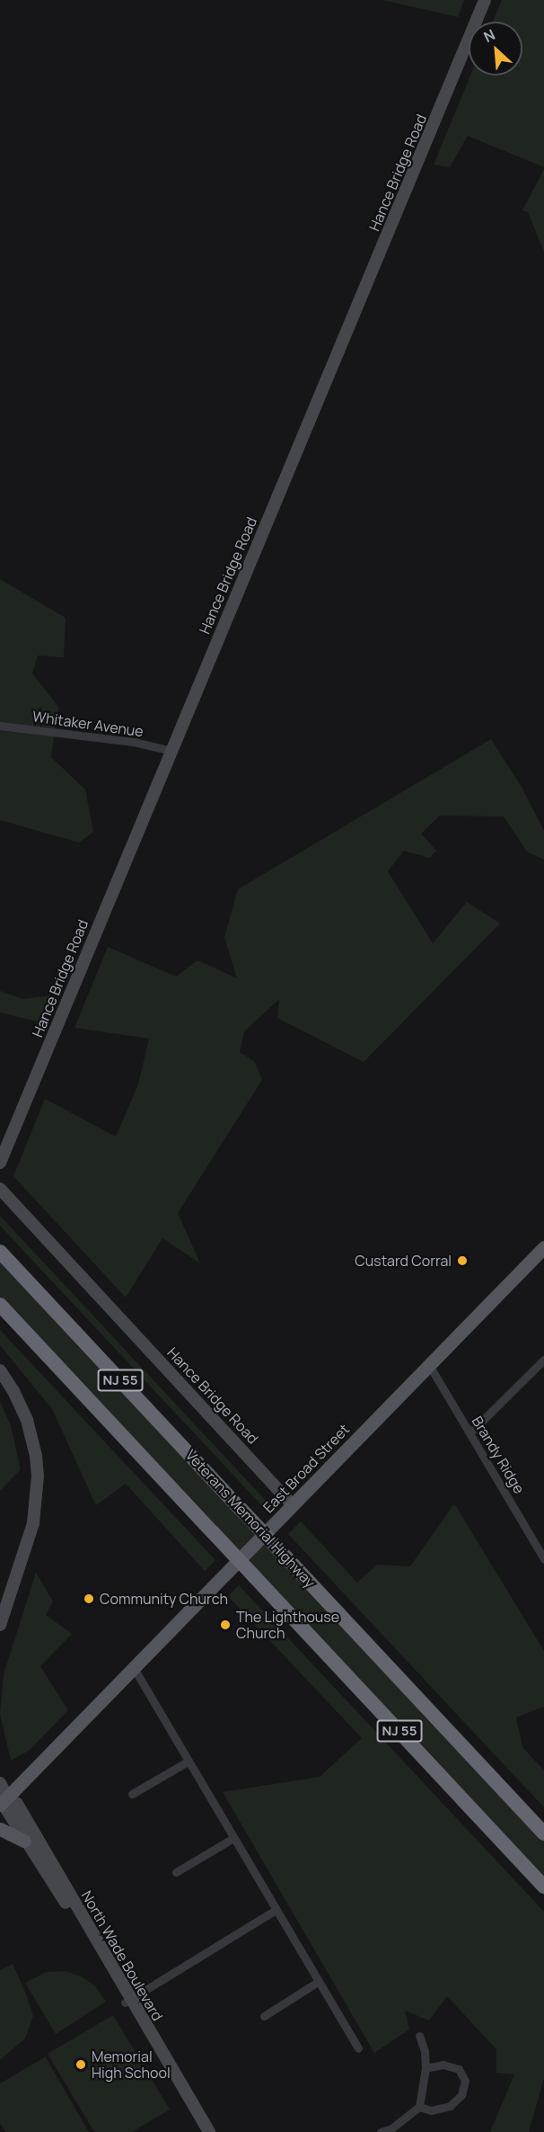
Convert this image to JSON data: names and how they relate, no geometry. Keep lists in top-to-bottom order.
{
  "streets": {
    "highway": ["NJ 55", "Veterans Memorial Highway"],
    "main road": ["East Broad Street"],
    "street": [
      "Hance Bridge Road",
      "Whitaker Avenue",
      "Brandy Ridge",
      "North Wade Boulevard"
    ]
  },
  "crossings": [
    ["Hance Bridge Road", "Whitaker Avenue"],
    ["Hance Bridge Road", "East Broad Street"],
    ["Brandy Ridge", "East Broad Street"],
    ["East Broad Street", "North Wade Boulevard"]
  ],
  "places": [
    "Custard Corral",
    "Community Church",
    "The Lighthouse Church",
    "Memorial High School"
  ],
  "north": "top left"
}
